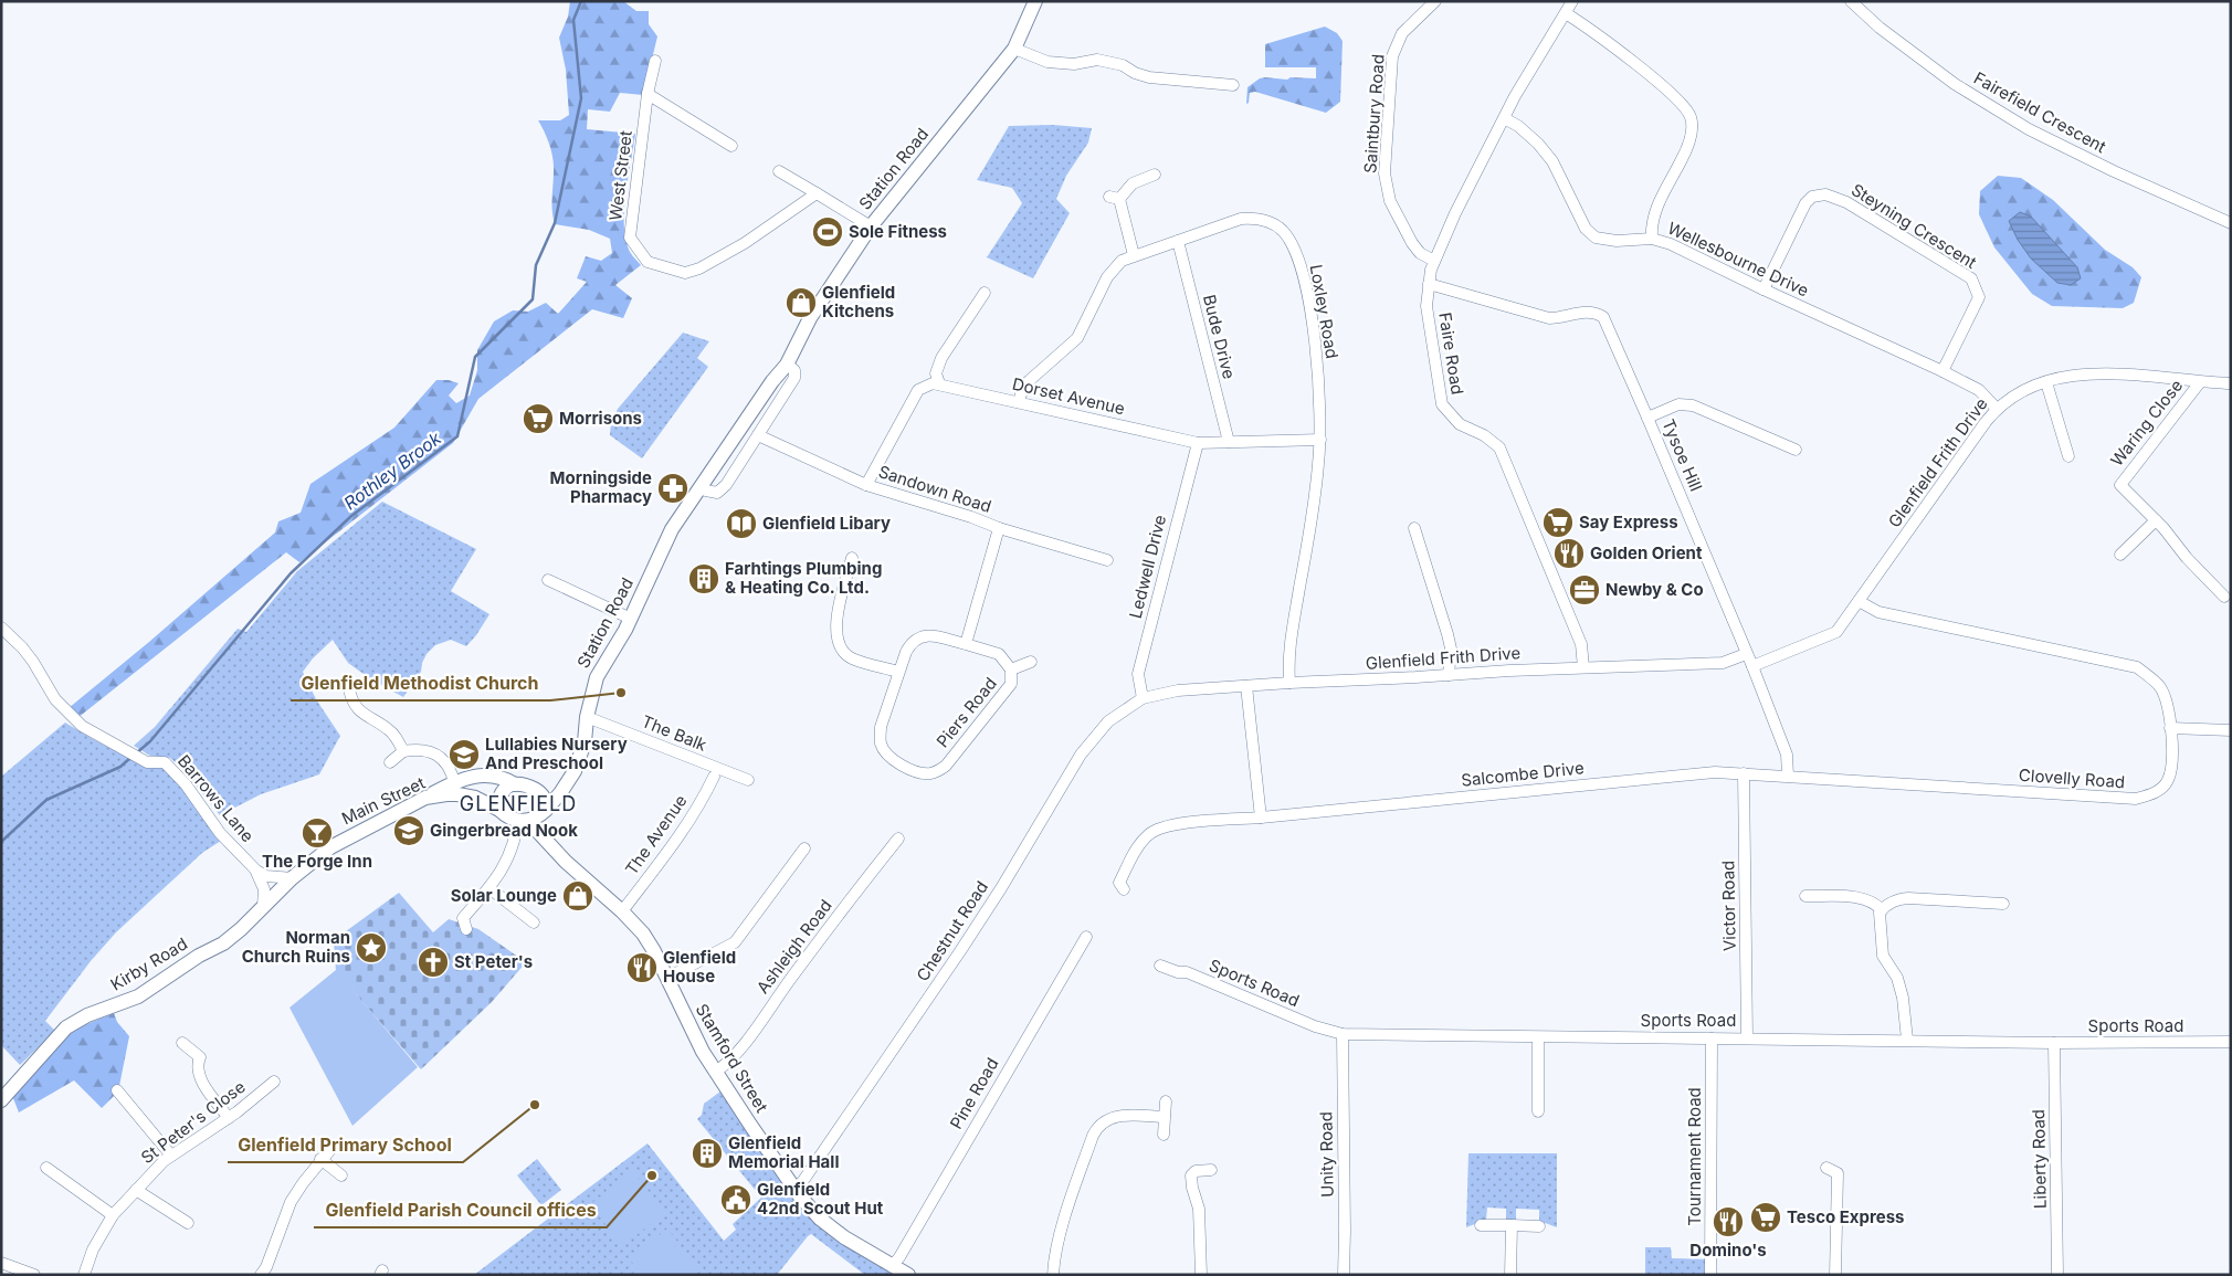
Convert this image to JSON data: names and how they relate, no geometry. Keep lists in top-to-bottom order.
{
  "streets": {
    "street": [
      "Fairefield Crescent",
      "Saintbury Road",
      "Station Road",
      "West Street",
      "Steyning Crescent",
      "Wellesbourne Drive",
      "Loxley Road",
      "Bude Drive",
      "Faire Road",
      "Dorset Avenue",
      "Waring Close",
      "Tysoe Hill",
      "Glenfield Frith Drive",
      "Sandown Road",
      "Ledwell Drive",
      "Piers Road",
      "The Balk",
      "Salcombe Drive",
      "Clovelly Road",
      "Barrows Lane",
      "Main Street",
      "The Avenue",
      "Victor Road",
      "Chestnut Road",
      "Ashleigh Road",
      "Kirby Road",
      "Sports Road",
      "Stamford Street",
      "Pine Road",
      "St Peter's Close",
      "Unity Road",
      "Tournament Road",
      "Liberty Road"
    ]
  },
  "crossings": [
    ["Saintbury Road", "Faire Road"],
    ["Station Road", "The Balk"],
    ["Station Road", "Main Street"],
    ["Station Road", "Stamford Street"],
    ["Steyning Crescent", "Wellesbourne Drive"],
    ["Wellesbourne Drive", "Faire Road"],
    ["Wellesbourne Drive", "Glenfield Frith Drive"],
    ["Loxley Road", "Bude Drive"],
    ["Loxley Road", "Dorset Avenue"],
    ["Loxley Road", "Glenfield Frith Drive"],
    ["Bude Drive", "Dorset Avenue"],
    ["Faire Road", "Tysoe Hill"],
    ["Faire Road", "Glenfield Frith Drive"],
    ["Dorset Avenue", "Ledwell Drive"],
    ["Waring Close", "Glenfield Frith Drive"],
    ["Tysoe Hill", "Glenfield Frith Drive"],
    ["Tysoe Hill", "Salcombe Drive"],
    ["Tysoe Hill", "Clovelly Road"],
    ["Glenfield Frith Drive", "Ledwell Drive"],
    ["Glenfield Frith Drive", "Clovelly Road"],
    ["Glenfield Frith Drive", "Chestnut Road"],
    ["Ledwell Drive", "Chestnut Road"],
    ["Salcombe Drive", "Clovelly Road"],
    ["Salcombe Drive", "Victor Road"],
    ["Main Street", "Kirby Road"],
    ["Main Street", "Stamford Street"],
    ["The Avenue", "Stamford Street"],
    ["Victor Road", "Sports Road"],
    ["Chestnut Road", "Stamford Street"],
    ["Ashleigh Road", "Stamford Street"],
    ["Sports Road", "Unity Road"],
    ["Sports Road", "Tournament Road"],
    ["Sports Road", "Liberty Road"],
    ["Stamford Street", "Pine Road"]
  ],
  "districts": ["GLENFIELD"],
  "water": ["Rothley Brook"],
  "places": {
    "sports": ["Sole Fitness"],
    "shop": ["Glenfield Kitchens", "Solar Lounge"],
    "supermarket": ["Morrisons", "Say Express", "Tesco Express"],
    "pharmacy": ["Morningside Pharmacy"],
    "library": ["Glenfield Libary"],
    "restaurant": ["Golden Orient", "Glenfield House", "Domino's"],
    "building": ["Farhtings Plumbing & Heating Co. Ltd.", "Glenfield Memorial Hall"],
    "office": ["Newby & Co"],
    "other": ["Glenfield Methodist Church", "Glenfield Primary School", "Glenfield Parish Council offices"],
    "school or university": ["Lullabies Nursery And Preschool", "Gingerbread Nook"],
    "bar": ["The Forge Inn"],
    "place": ["Norman Church Ruins"],
    "church": ["St Peter's"],
    "public building": ["Glenfield 42nd Scout Hut"]
  }
}
